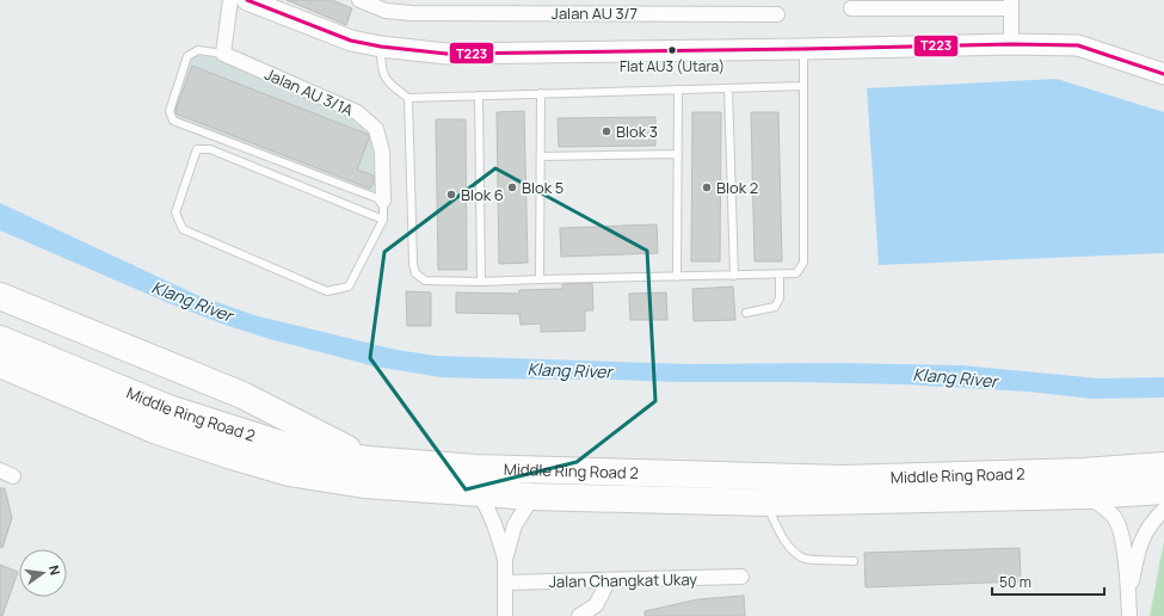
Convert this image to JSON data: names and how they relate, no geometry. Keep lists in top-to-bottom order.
{
  "streets": {
    "highway": ["Middle Ring Road 2"],
    "street": ["Jalan AU 3/7", "Jalan AU 3/1A", "Jalan Changkat Ukay"]
  },
  "water": ["Klang River"],
  "places": [
    "Flat AU3 (Utara)",
    "Blok 3",
    "Blok 5",
    "Blok 2",
    "Blok 6"
  ],
  "lines": ["transit line T223"],
  "scale_bar": "50 m",
  "north": "right"
}
